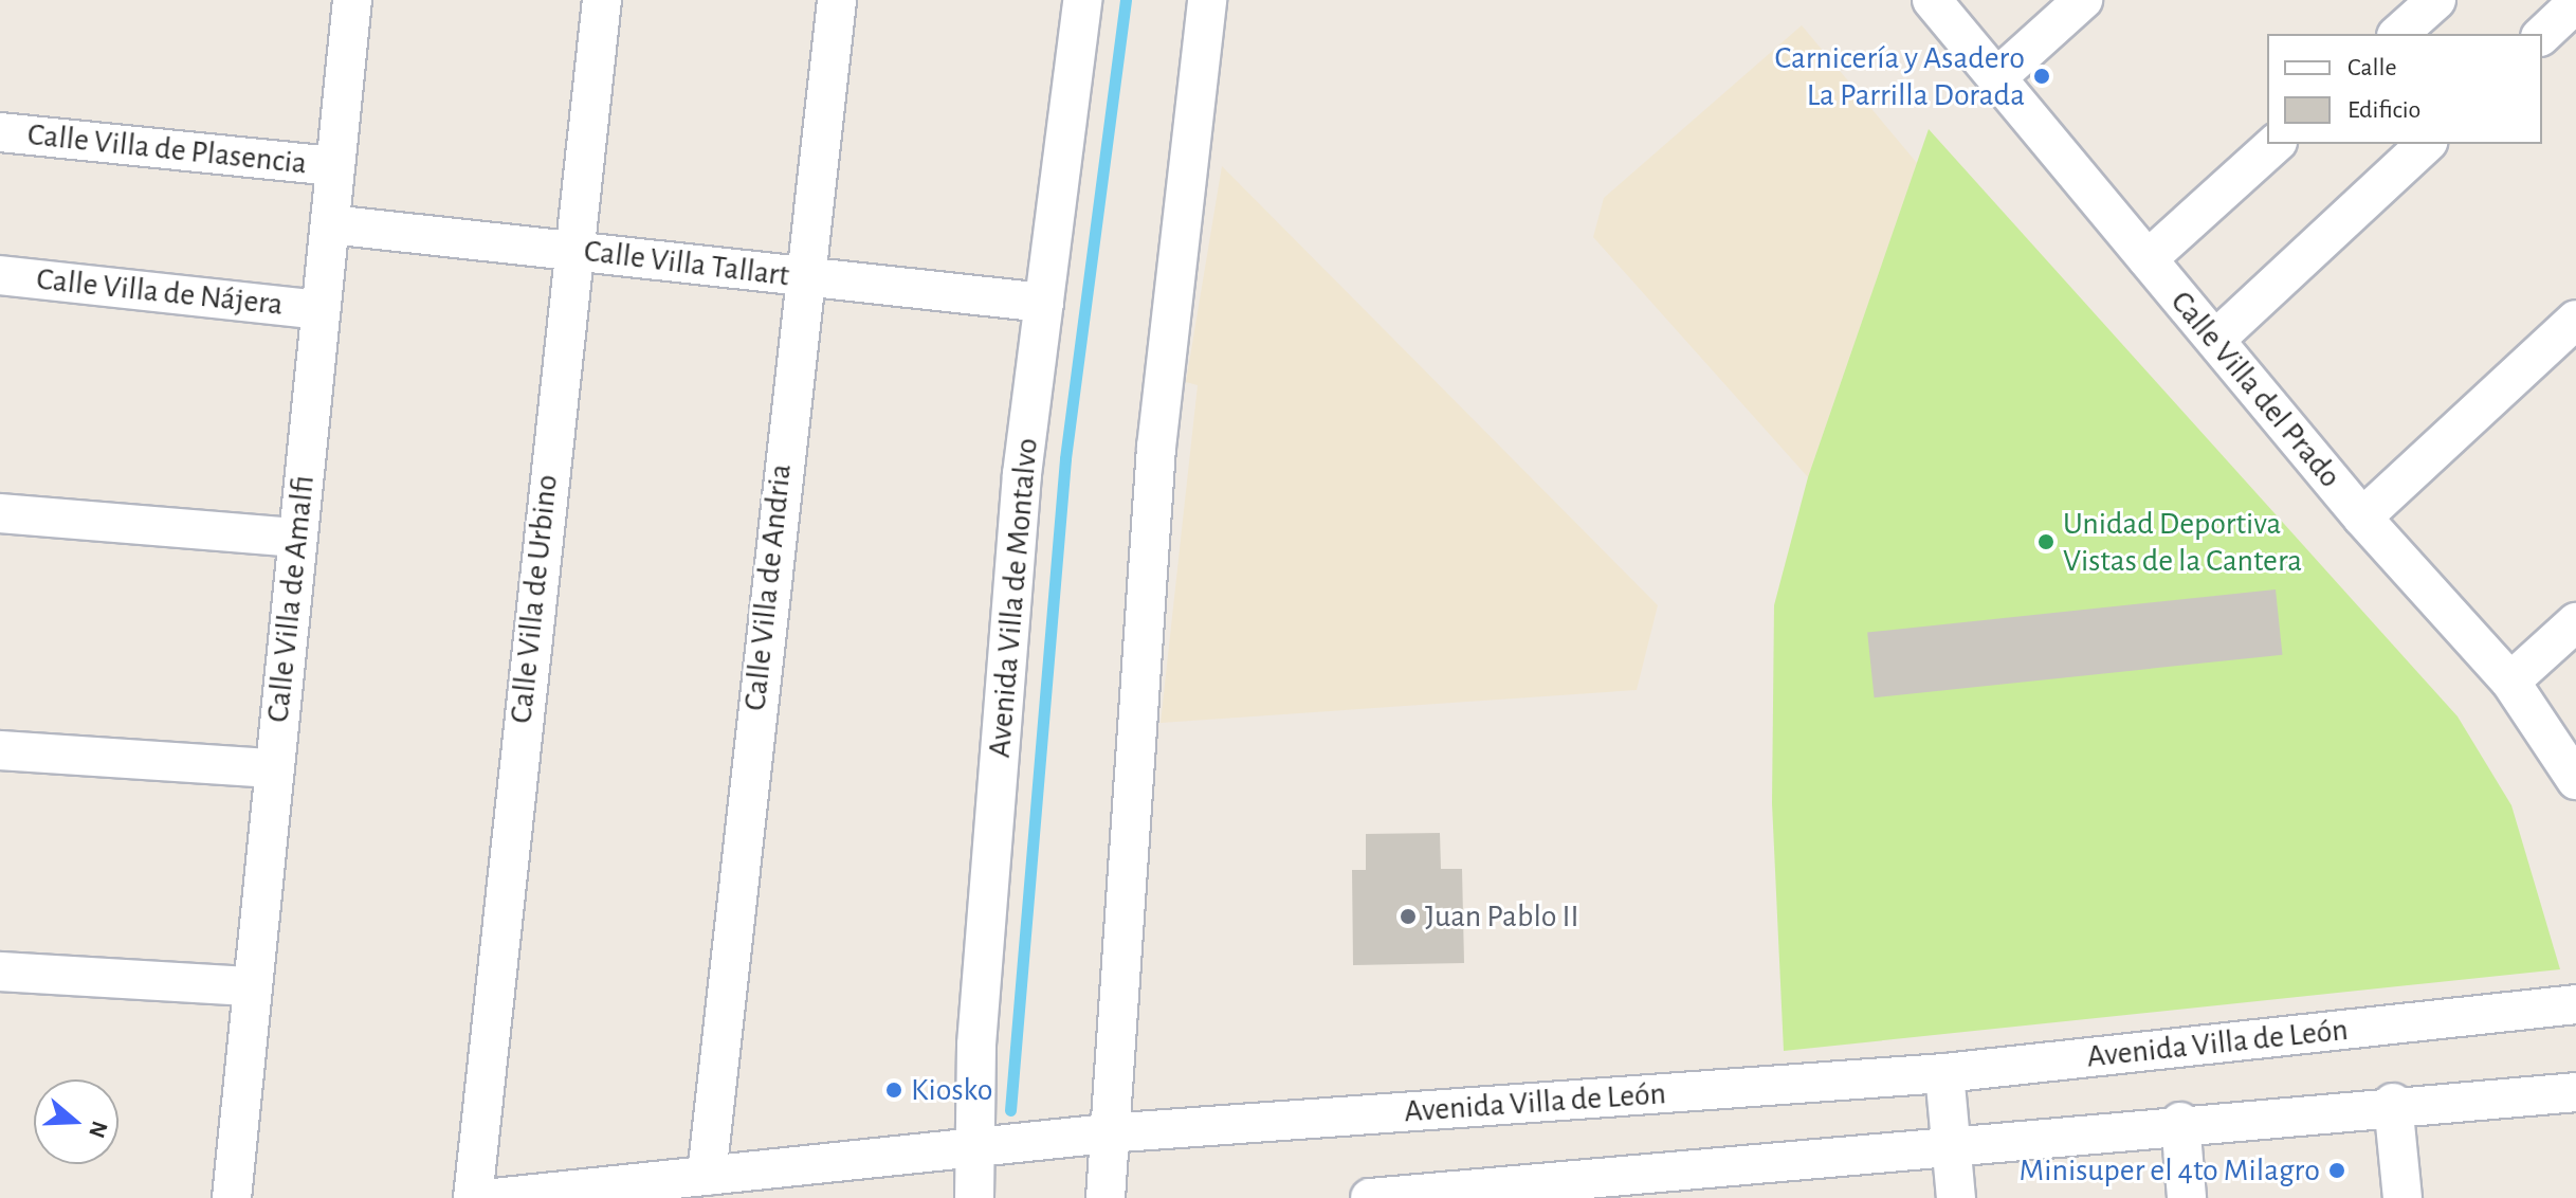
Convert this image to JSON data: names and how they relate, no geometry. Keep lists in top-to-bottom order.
{
  "streets": {
    "street": [
      "Calle Villa de Plasencia",
      "Calle Villa Tallart",
      "Calle Villa de Nájera",
      "Calle Villa del Prado",
      "Calle Villa de Andria",
      "Avenida Villa de Montalvo",
      "Calle Villa de Amalfi",
      "Calle Villa de Urbino",
      "Avenida Villa de León"
    ]
  },
  "crossings": [
    ["Calle Villa de Plasencia", "Calle Villa de Amalfi"],
    ["Calle Villa Tallart", "Calle Villa de Andria"],
    ["Calle Villa Tallart", "Avenida Villa de Montalvo"],
    ["Calle Villa Tallart", "Calle Villa de Amalfi"],
    ["Calle Villa Tallart", "Calle Villa de Urbino"],
    ["Calle Villa de Nájera", "Calle Villa de Amalfi"],
    ["Calle Villa de Andria", "Avenida Villa de León"],
    ["Avenida Villa de Montalvo", "Avenida Villa de León"]
  ],
  "places": [
    "Carnicería y Asadero La Parrilla Dorada",
    "Unidad Deportiva Vistas de la Cantera",
    "Juan Pablo II",
    "Kiosko",
    "Minisuper el 4to Milagro"
  ],
  "legend": ["Calle", "Edificio"],
  "north": "right"
}
